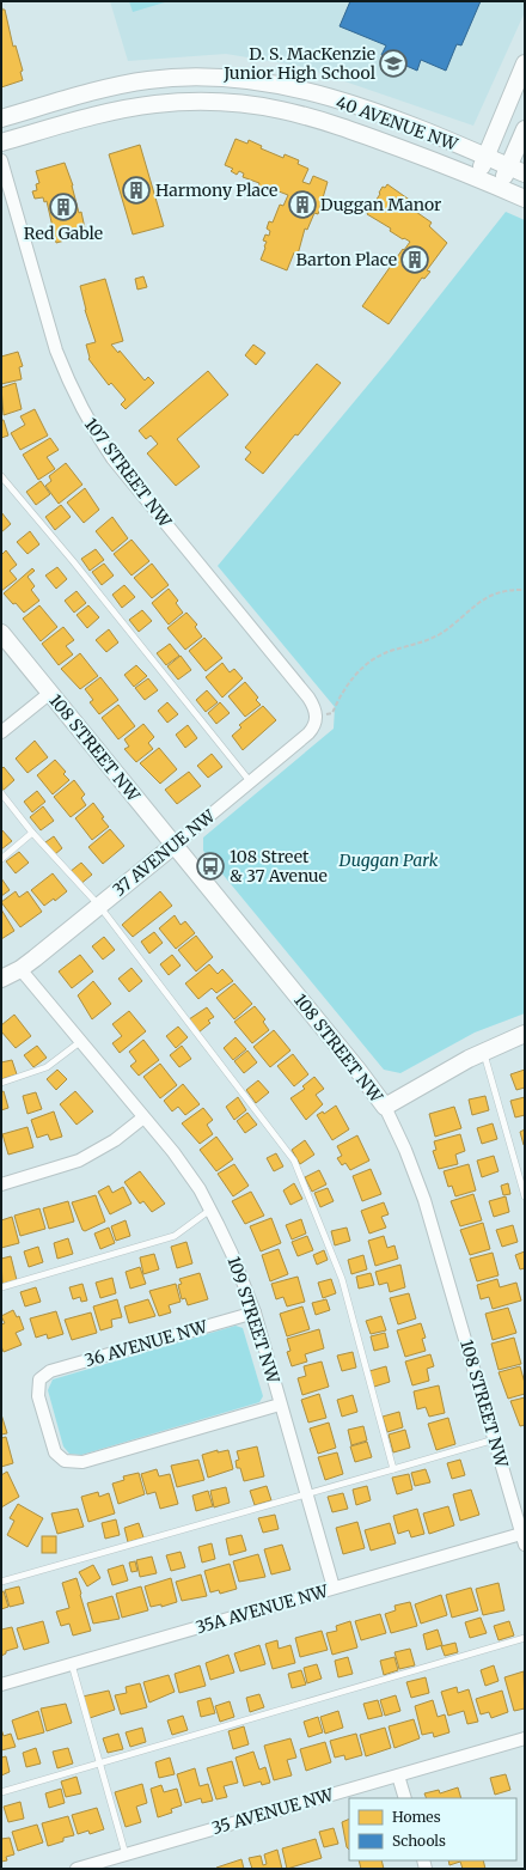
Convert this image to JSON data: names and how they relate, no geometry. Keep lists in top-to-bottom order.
{
  "streets": {
    "street": [
      "40 AVENUE NW",
      "107 STREET NW",
      "108 STREET NW",
      "37 AVENUE NW",
      "109 STREET NW",
      "36 AVENUE NW",
      "35A AVENUE NW",
      "35 AVENUE NW"
    ]
  },
  "crossings": [
    ["107 STREET NW", "37 AVENUE NW"],
    ["108 STREET NW", "37 AVENUE NW"],
    ["108 STREET NW", "35A AVENUE NW"],
    ["37 AVENUE NW", "109 STREET NW"],
    ["109 STREET NW", "36 AVENUE NW"],
    ["109 STREET NW", "35A AVENUE NW"]
  ],
  "parks": ["Duggan Park"],
  "places": {
    "school or university": ["D. S. MacKenzie Junior High School"],
    "building": [
      "Harmony Place",
      "Duggan Manor",
      "Red Gable",
      "Barton Place"
    ],
    "bus stop": ["108 Street & 37 Avenue"]
  },
  "legend": ["Homes", "Schools"]
}
